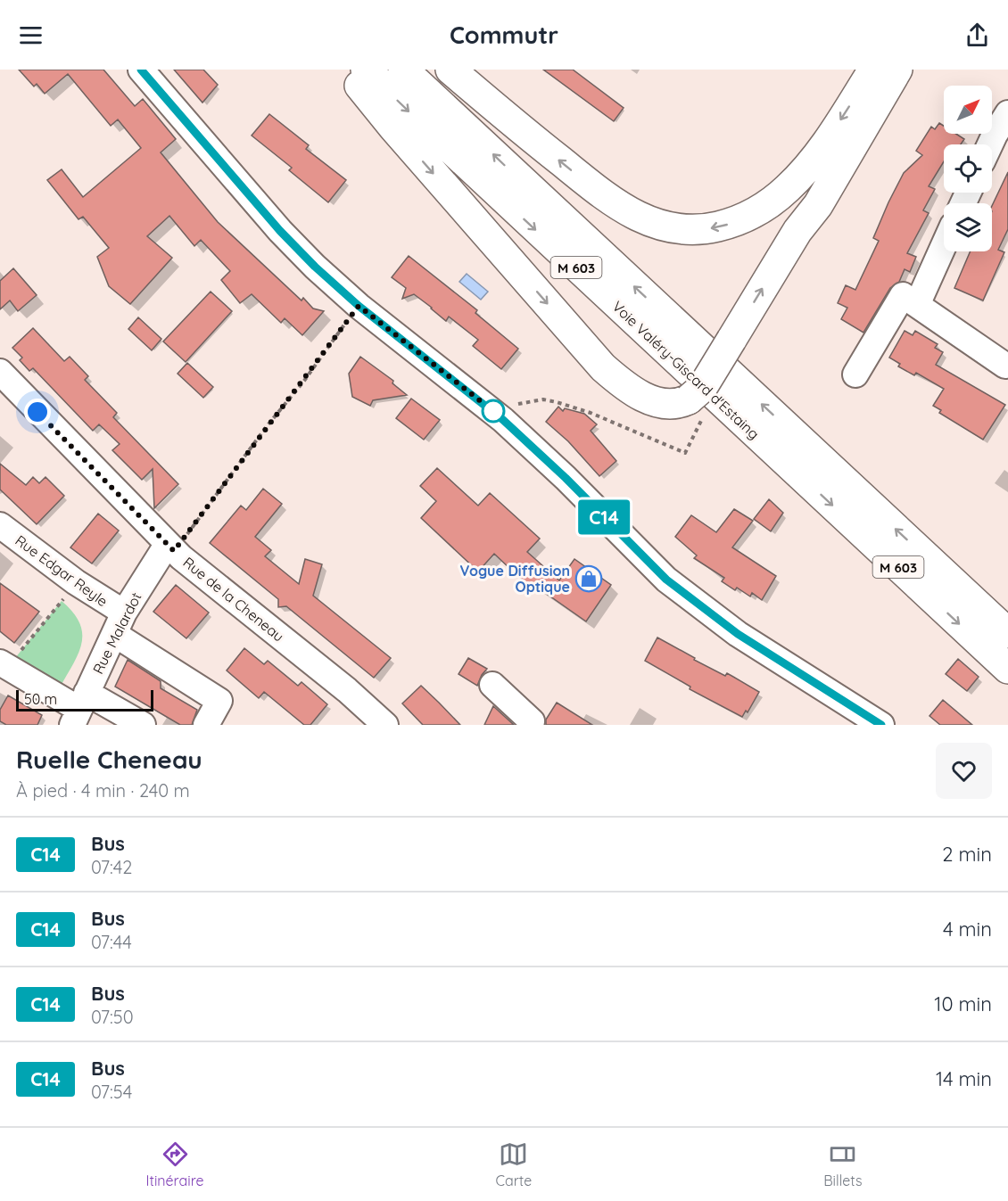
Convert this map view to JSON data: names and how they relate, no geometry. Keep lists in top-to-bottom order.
{
  "streets": {
    "highway": ["M 603", "Voie Valéry-Giscard d'Estaing"],
    "street": ["Rue Edgar Reyle", "Rue de la Cheneau", "Rue Malardot"]
  },
  "crossings": [
    ["Rue Edgar Reyle", "Rue Malardot"],
    ["Rue de la Cheneau", "Rue Malardot"]
  ],
  "places": {
    "shop": ["Vogue Diffusion Optique"]
  },
  "lines": ["bus line C14"],
  "scale_bar": "50 m",
  "north": "top right",
  "page": {
    "header": "Commutr",
    "on_map": "C14",
    "scale": "50 m",
    "heading": ["Ruelle Cheneau", "À pied · 4 min · 240 m"],
    "list": [
      {
        "mark": "C14",
        "name": "Bus",
        "note": "07:42",
        "value": "2 min"
      },
      {
        "mark": "C14",
        "name": "Bus",
        "note": "07:44",
        "value": "4 min"
      },
      {
        "mark": "C14",
        "name": "Bus",
        "note": "07:50",
        "value": "10 min"
      },
      {
        "mark": "C14",
        "name": "Bus",
        "note": "07:54",
        "value": "14 min"
      }
    ],
    "tabs": ["Itinéraire", "Carte", "Billets"]
  }
}
